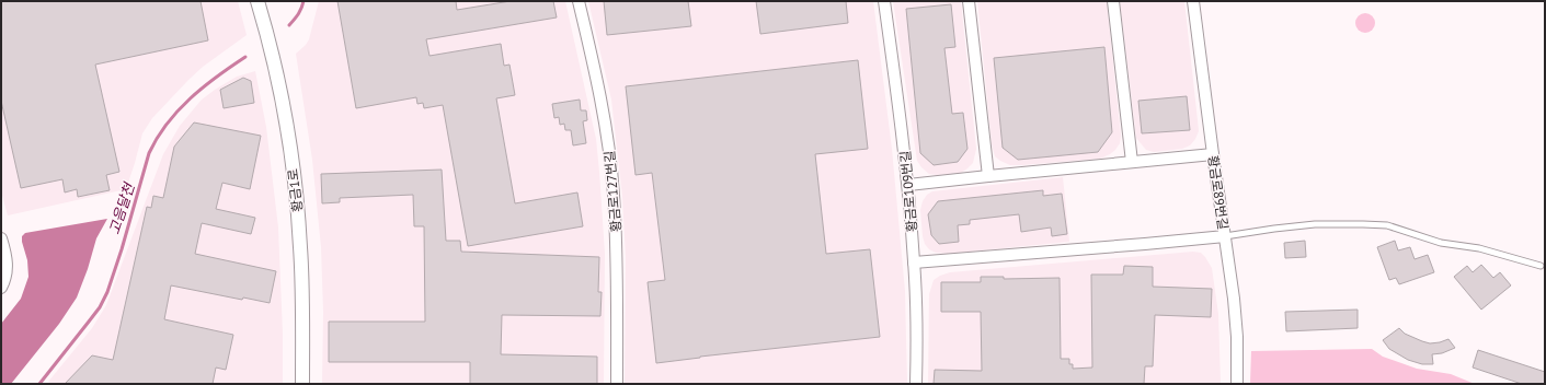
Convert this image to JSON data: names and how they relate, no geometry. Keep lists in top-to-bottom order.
{
  "streets": {
    "street": [
      "황금1로",
      "황금로127번길",
      "황금로109번길",
      "황금로89번길"
    ]
  },
  "water": ["고음달천"]
}
